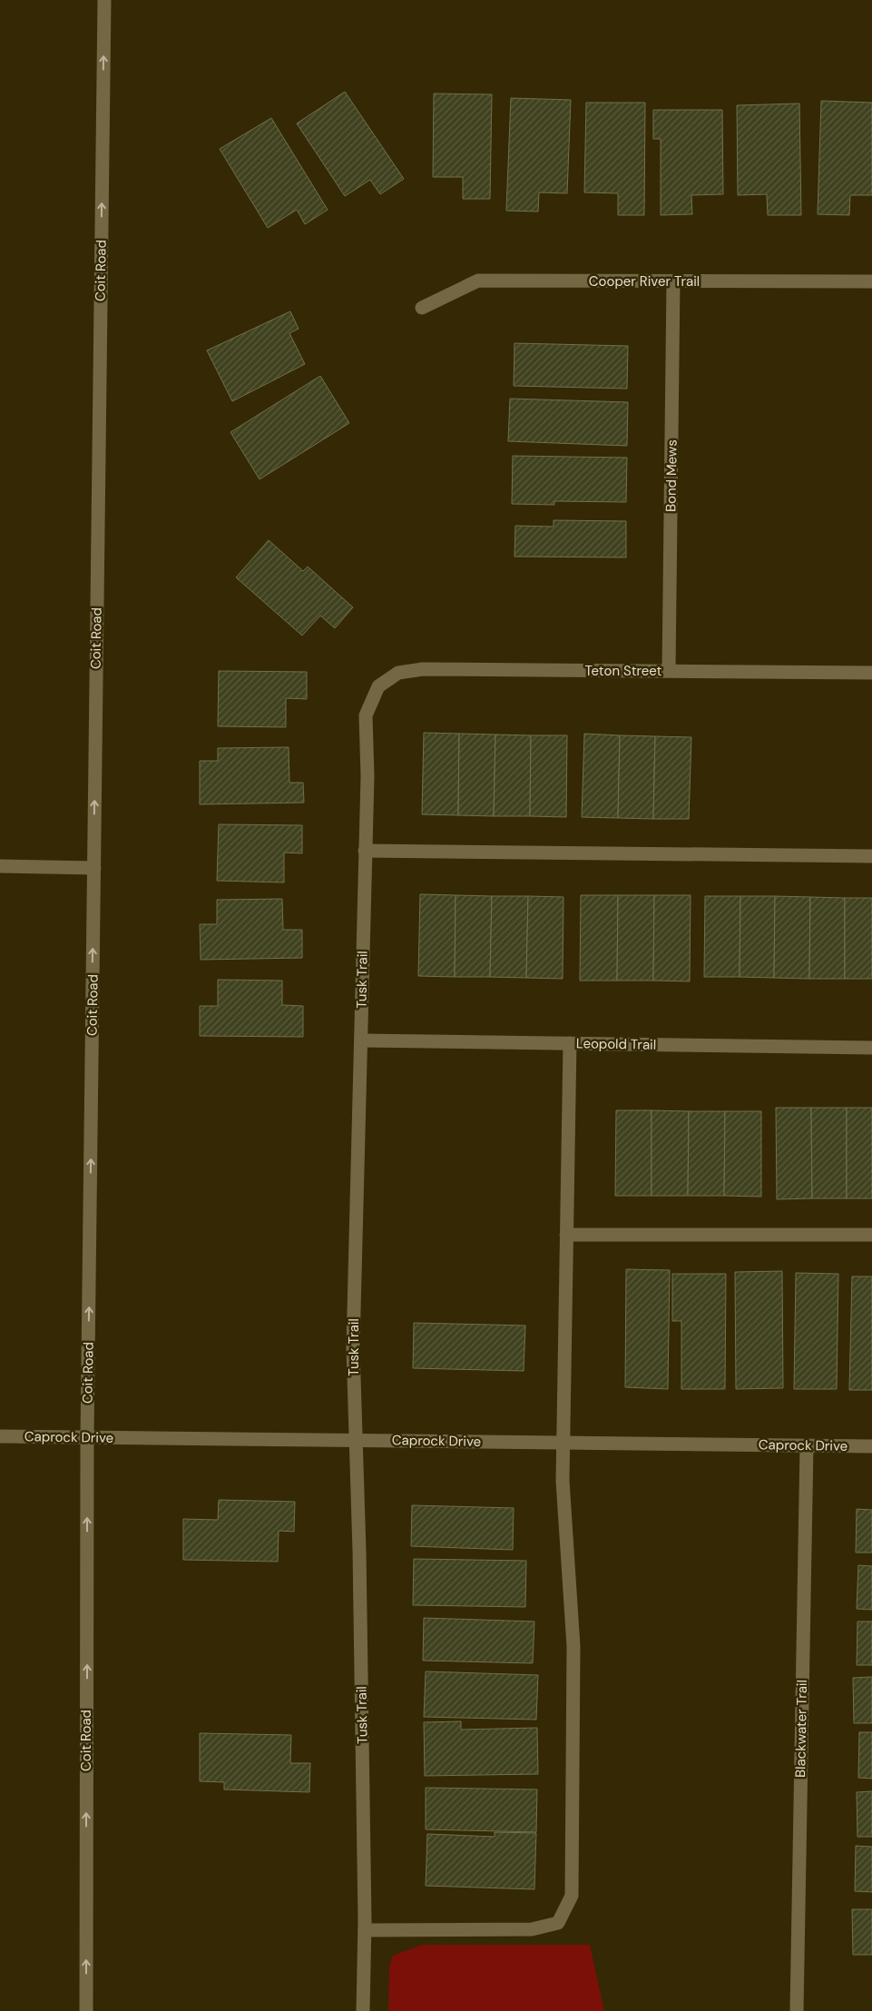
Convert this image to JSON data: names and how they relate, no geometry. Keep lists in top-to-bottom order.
{
  "streets": {
    "street": [
      "Coit Road",
      "Cooper River Trail",
      "Bond Mews",
      "Teton Street",
      "Tusk Trail",
      "Leopold Trail",
      "Caprock Drive",
      "Blackwater Trail"
    ]
  },
  "crossings": [
    ["Coit Road", "Caprock Drive"],
    ["Cooper River Trail", "Bond Mews"],
    ["Bond Mews", "Teton Street"],
    ["Teton Street", "Tusk Trail"],
    ["Tusk Trail", "Leopold Trail"],
    ["Tusk Trail", "Caprock Drive"],
    ["Caprock Drive", "Blackwater Trail"]
  ],
  "one_way": ["Coit Road"]
}
